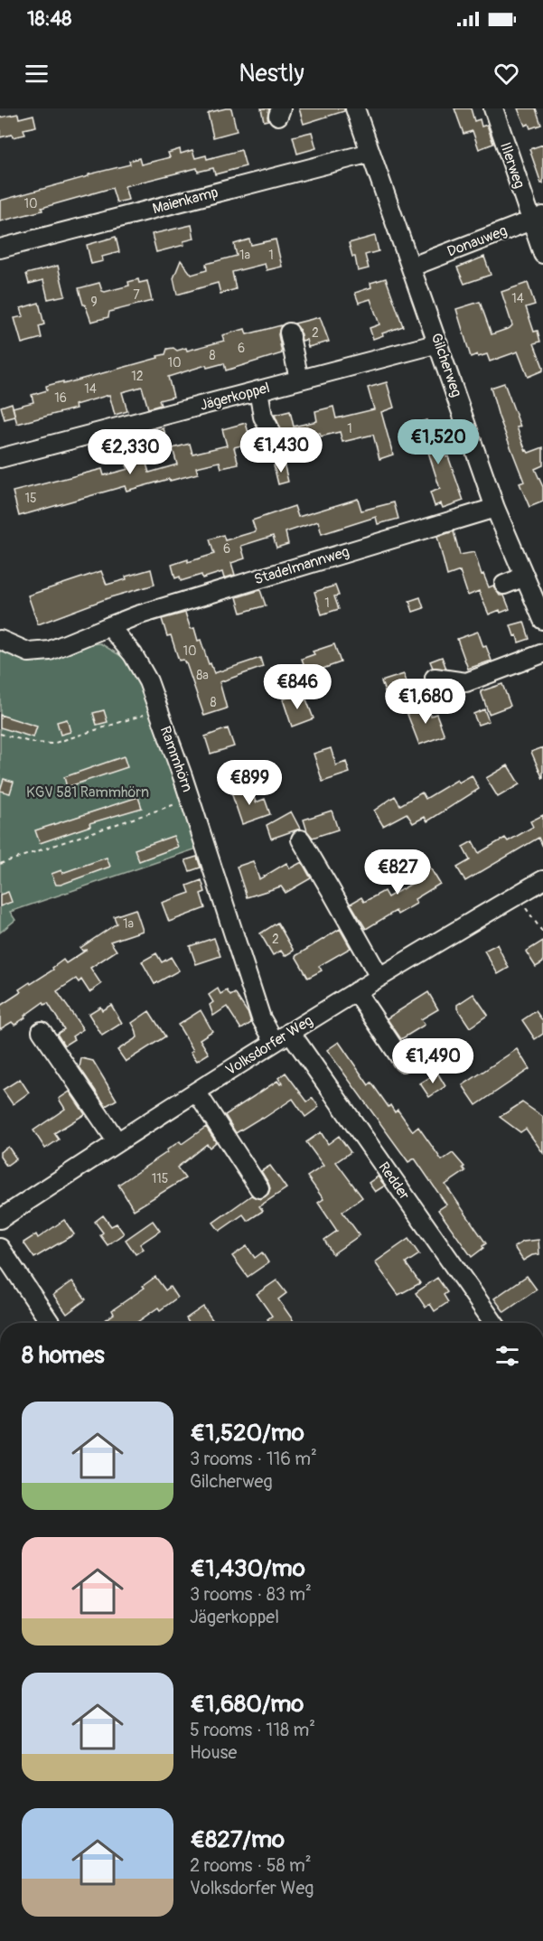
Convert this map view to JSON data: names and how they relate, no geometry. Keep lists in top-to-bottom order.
{
  "streets": {
    "street": [
      "Illerweg",
      "Maienkamp",
      "Donauweg",
      "Gilcherweg",
      "Jägerkoppel",
      "Stadelmannweg",
      "Rammhörn",
      "Volksdorfer Weg",
      "Redder"
    ]
  },
  "crossings": [
    ["Illerweg", "Donauweg"],
    ["Maienkamp", "Gilcherweg"],
    ["Donauweg", "Gilcherweg"],
    ["Gilcherweg", "Jägerkoppel"],
    ["Gilcherweg", "Stadelmannweg"],
    ["Stadelmannweg", "Rammhörn"],
    ["Rammhörn", "Volksdorfer Weg"],
    ["Volksdorfer Weg", "Redder"]
  ],
  "parks": ["KGV 581 Rammhörn"],
  "house_numbers": [
    "10",
    "1a",
    "1",
    "7",
    "14",
    "9",
    "2",
    "6",
    "8",
    "10",
    "12",
    "14",
    "16",
    "1",
    "15",
    "6",
    "1",
    "10",
    "8a",
    "8",
    "1a",
    "2",
    "115"
  ],
  "page": {
    "status": "18:48",
    "header": "Nestly",
    "price": [
      "€1,520",
      "€1,430",
      "€2,330",
      "€846",
      "€1,680",
      "€899",
      "€827",
      "€1,490"
    ],
    "heading": "8 homes",
    "list": [
      {
        "name": "€1,520/mo",
        "note": "3 rooms · 116 m² · Gilcherweg"
      },
      {
        "name": "€1,430/mo",
        "note": "3 rooms · 83 m² · Jägerkoppel"
      },
      {
        "name": "€1,680/mo",
        "note": "5 rooms · 118 m² · House"
      },
      {
        "name": "€827/mo",
        "note": "2 rooms · 58 m² · Volksdorfer Weg"
      }
    ]
  }
}
